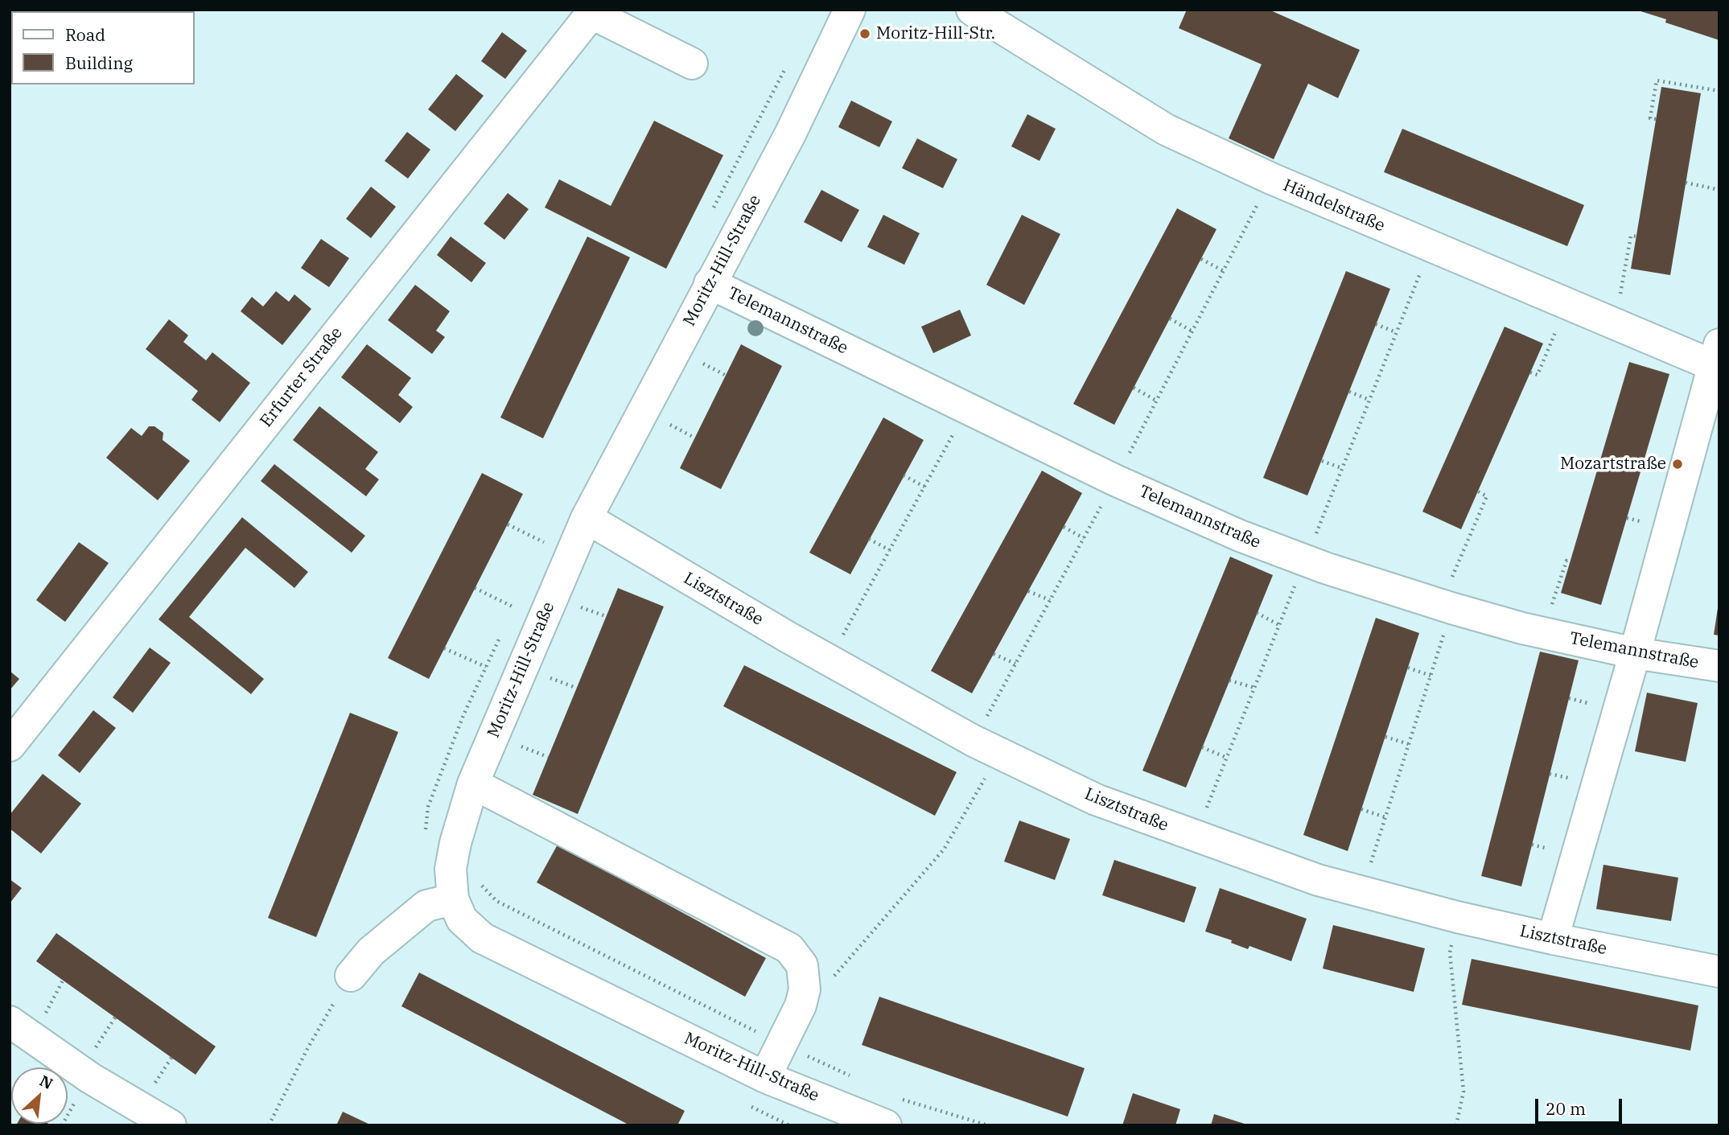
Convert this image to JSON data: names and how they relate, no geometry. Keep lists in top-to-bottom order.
{
  "streets": {
    "street": [
      "Händelstraße",
      "Moritz-Hill-Straße",
      "Telemannstraße",
      "Erfurter Straße",
      "Lisztstraße"
    ]
  },
  "crossings": [
    ["Moritz-Hill-Straße", "Telemannstraße"],
    ["Moritz-Hill-Straße", "Lisztstraße"]
  ],
  "places": ["Moritz-Hill-Str.", "Mozartstraße"],
  "legend": ["Road", "Building"],
  "scale_bar": "20 m",
  "north": "top right"
}
